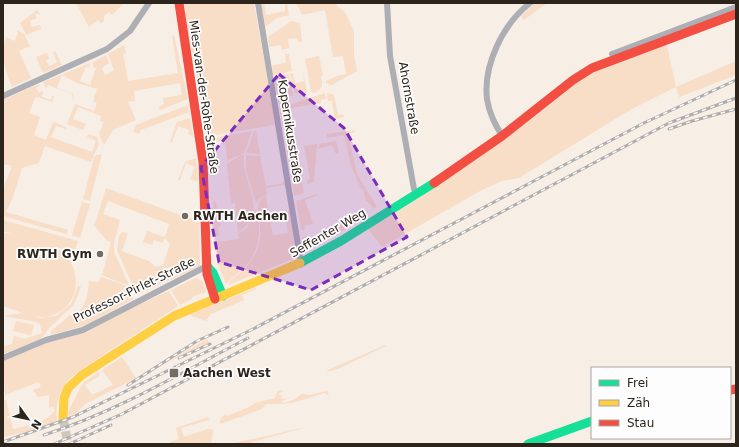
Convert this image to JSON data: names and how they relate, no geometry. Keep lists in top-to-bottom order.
{
  "streets": {
    "street": [
      "Mies-van-der-Rohe-Straße",
      "Ahornstraße",
      "Kopernikusstraße",
      "Seffenter Weg",
      "Professor-Pirlet-Straße"
    ]
  },
  "crossings": [
    ["Mies-van-der-Rohe-Straße", "Seffenter Weg"],
    ["Mies-van-der-Rohe-Straße", "Professor-Pirlet-Straße"],
    ["Ahornstraße", "Seffenter Weg"],
    ["Kopernikusstraße", "Seffenter Weg"]
  ],
  "places": {
    "other": ["RWTH Aachen", "RWTH Gym"],
    "transit": ["Aachen West"]
  },
  "legend": ["Frei", "Zäh", "Stau"],
  "north": "bottom right"
}
